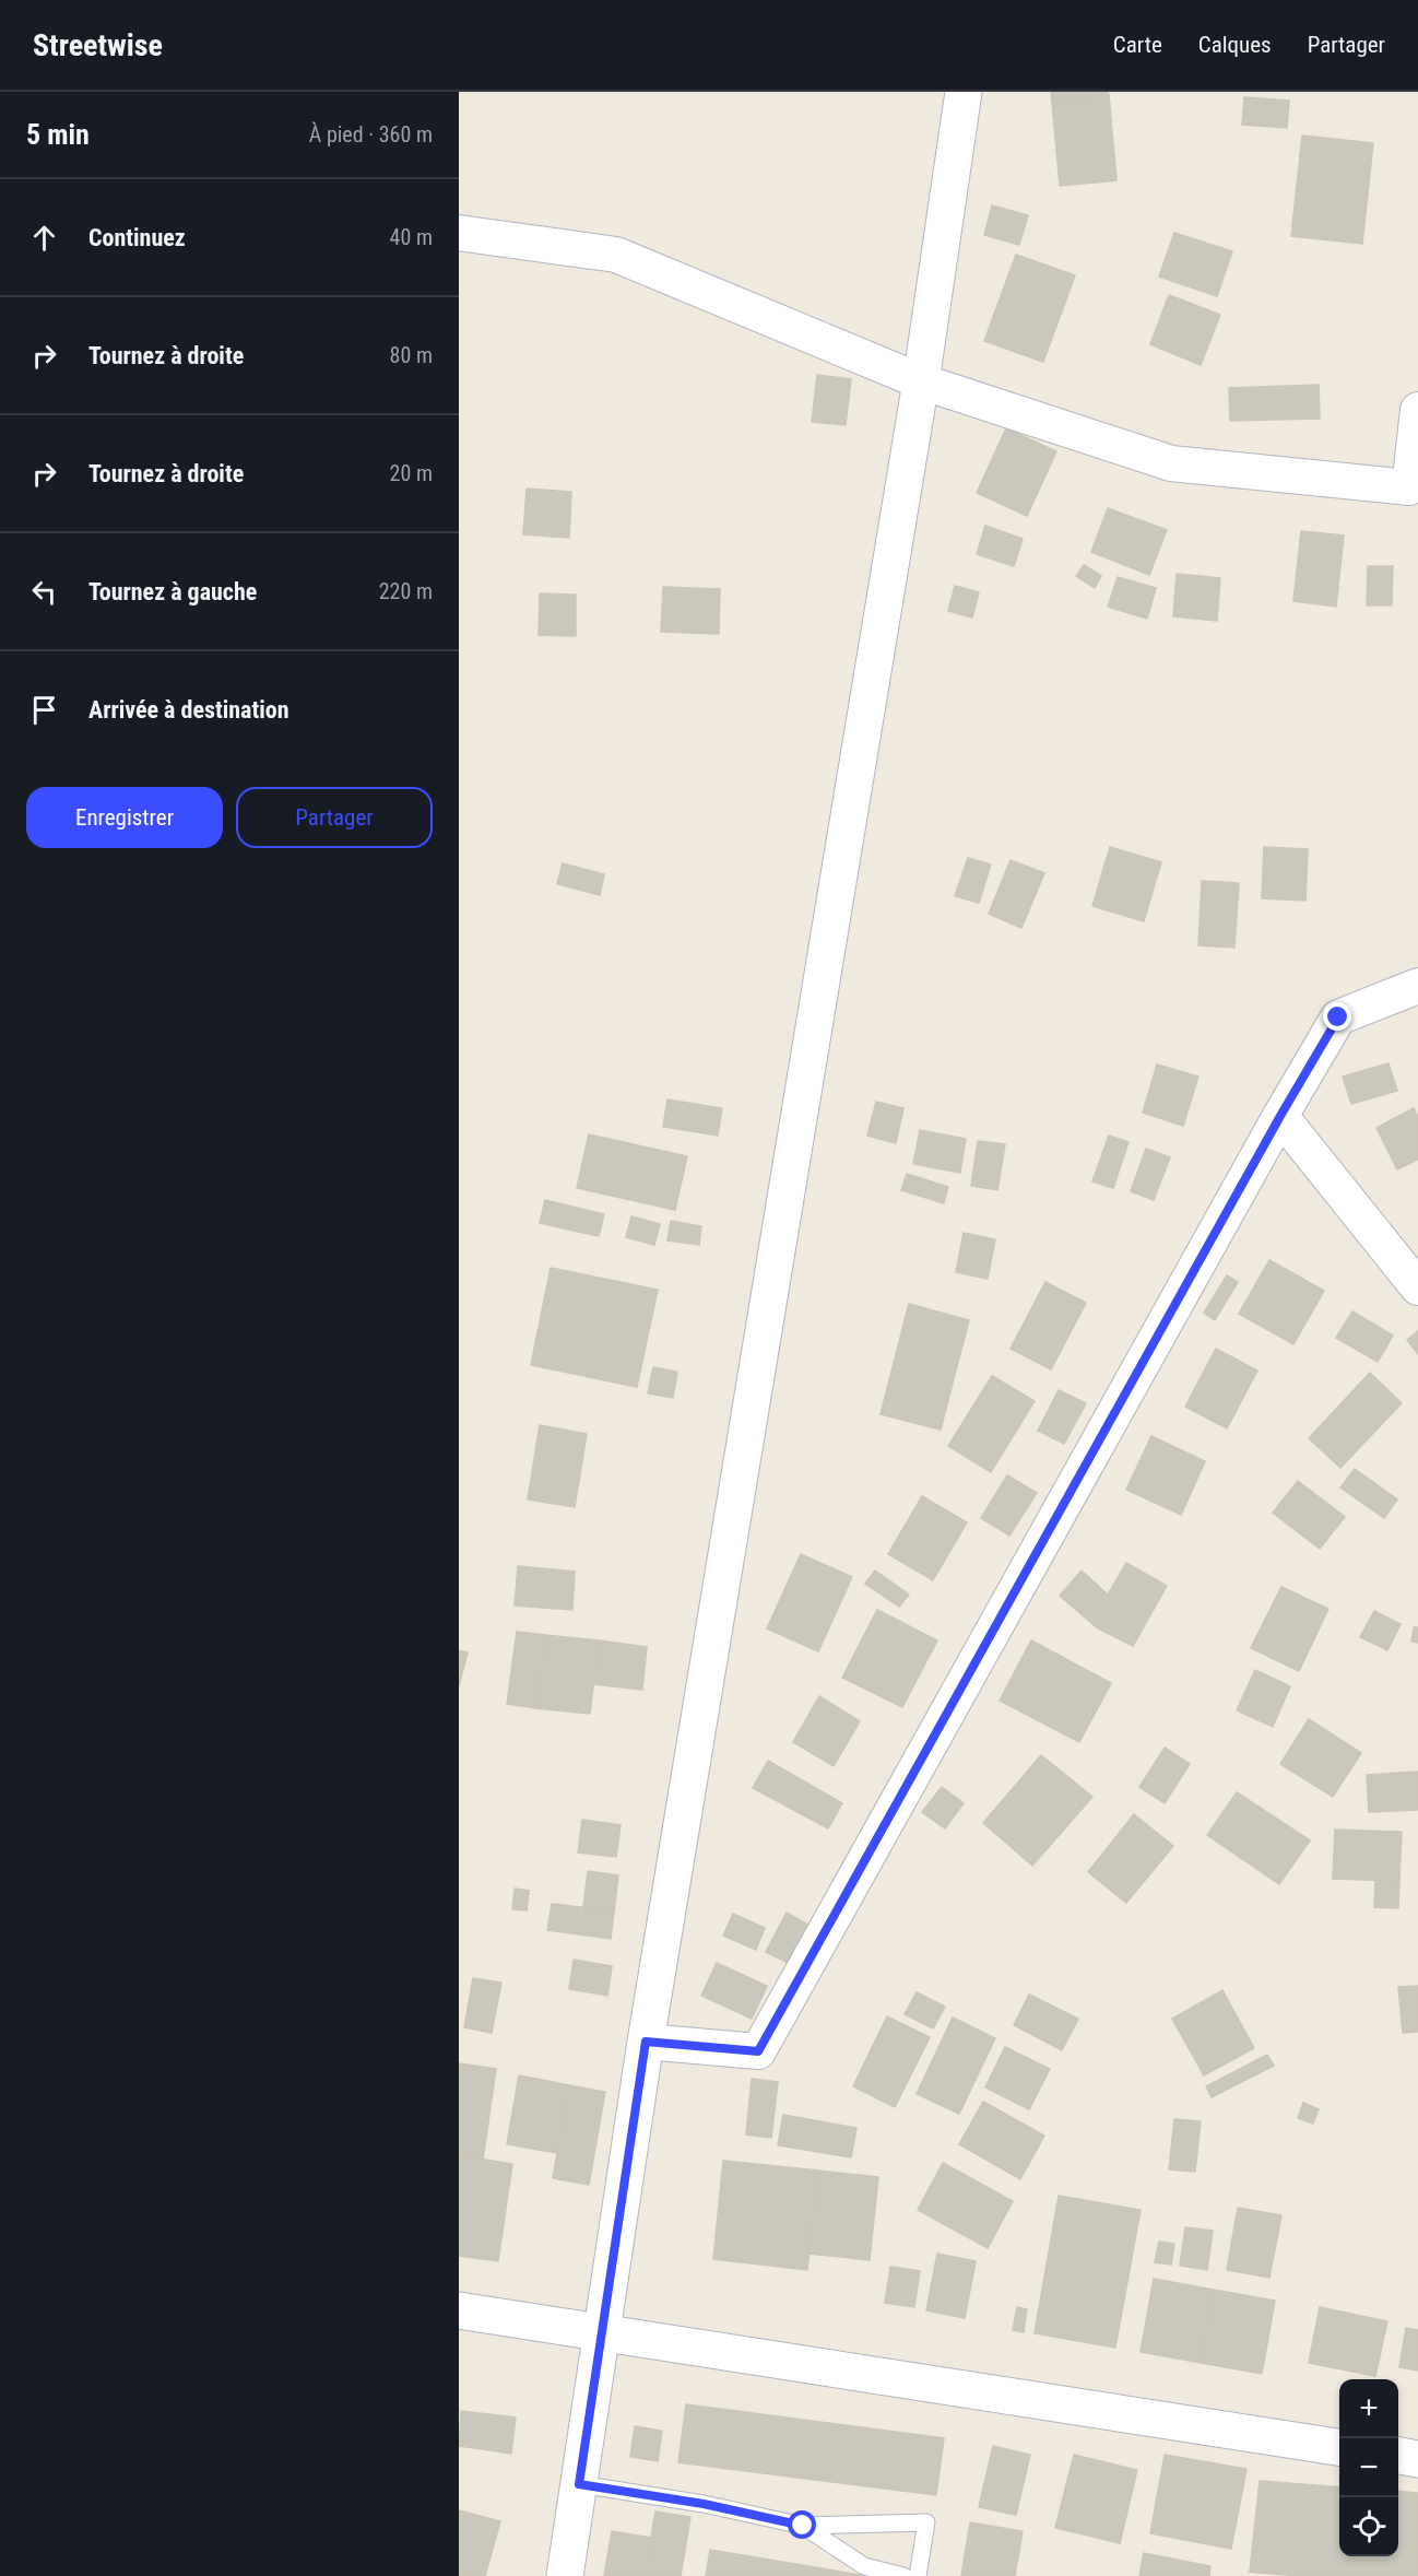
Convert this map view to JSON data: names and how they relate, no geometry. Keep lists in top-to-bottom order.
{
  "page": {
    "header": "Streetwise",
    "nav": ["Carte", "Calques", "Partager"],
    "heading": ["5 min", "À pied · 360 m"],
    "list": [
      ["Continuez", "40 m"],
      ["Tournez à droite", "80 m"],
      ["Tournez à droite", "20 m"],
      ["Tournez à gauche", "220 m"],
      "Arrivée à destination"
    ],
    "buttons": ["Enregistrer", "Partager"],
    "map_buttons": ["+", "−"]
  }
}
